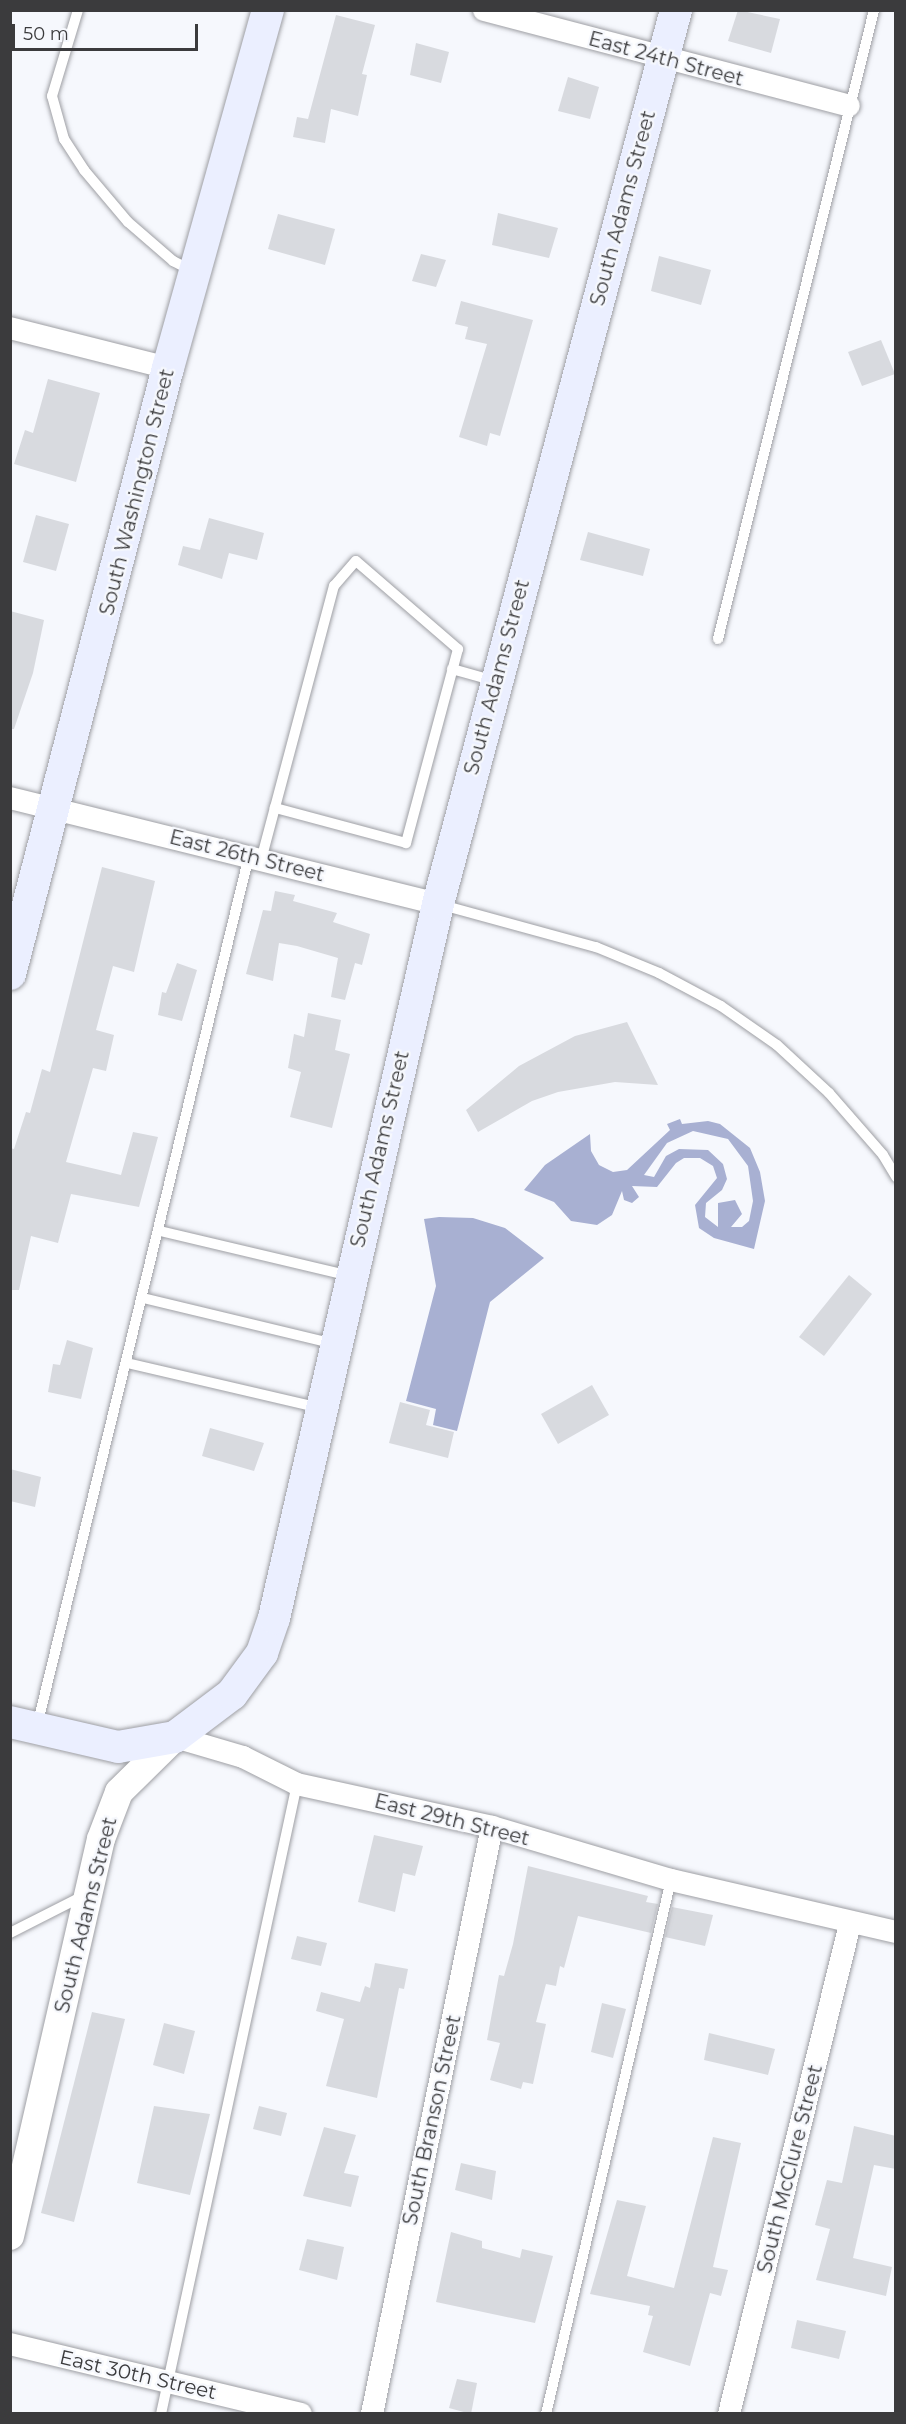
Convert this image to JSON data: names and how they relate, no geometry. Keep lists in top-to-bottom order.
{
  "streets": {
    "main road": ["South Adams Street", "South Washington Street", "East 29th Street"],
    "street": [
      "East 24th Street",
      "East 26th Street",
      "South Branson Street",
      "South McClure Street",
      "East 30th Street"
    ]
  },
  "crossings": [
    ["East 24th Street", "South Adams Street"],
    ["South Adams Street", "East 26th Street"],
    ["South Adams Street", "East 29th Street"],
    ["South Washington Street", "East 26th Street"],
    ["East 29th Street", "South Branson Street"],
    ["East 29th Street", "South McClure Street"]
  ],
  "scale_bar": "50 m"
}
